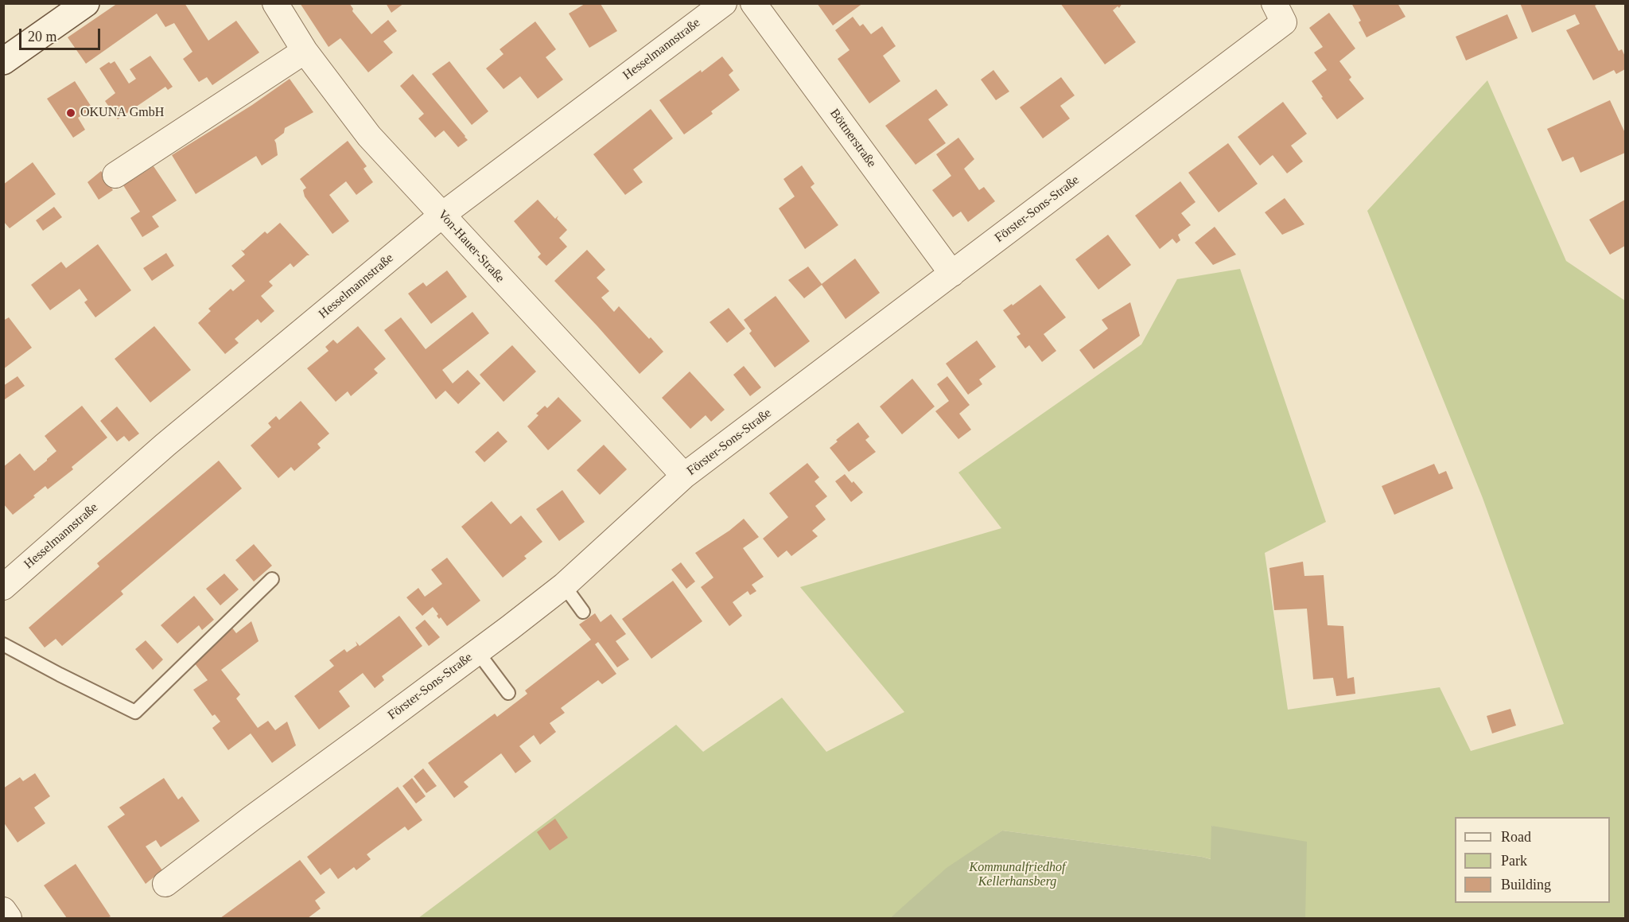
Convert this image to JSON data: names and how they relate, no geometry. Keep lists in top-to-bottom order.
{
  "streets": {
    "street": [
      "Hesselmannstraße",
      "Böttnerstraße",
      "Förster-Sons-Straße",
      "Von-Hauer-Straße"
    ]
  },
  "crossings": [
    ["Hesselmannstraße", "Von-Hauer-Straße"],
    ["Böttnerstraße", "Förster-Sons-Straße"],
    ["Förster-Sons-Straße", "Von-Hauer-Straße"]
  ],
  "parks": ["Kommunalfriedhof Kellerhansberg"],
  "places": ["OKUNA GmbH"],
  "legend": ["Road", "Park", "Building"],
  "scale_bar": "20 m"
}
